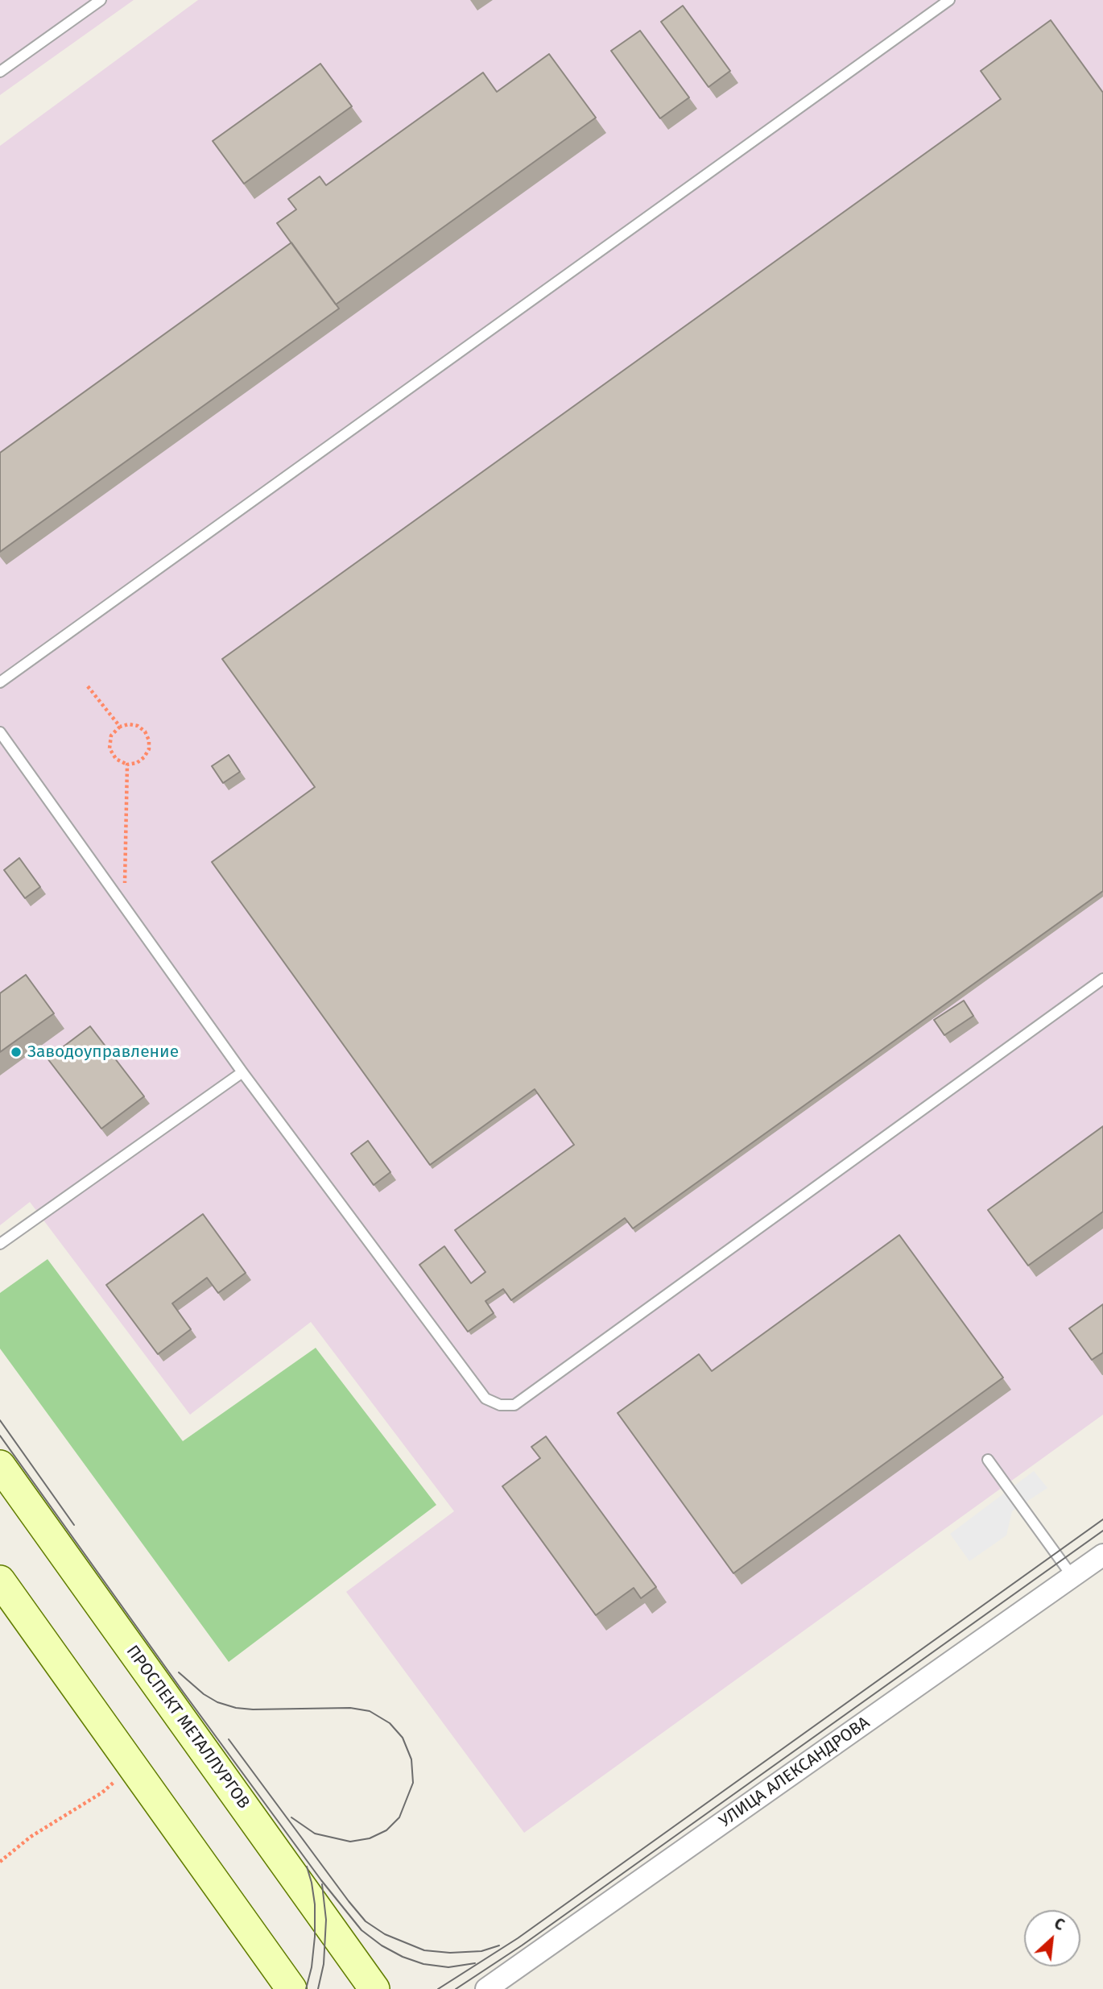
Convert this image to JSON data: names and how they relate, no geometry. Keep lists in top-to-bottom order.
{
  "streets": {
    "street": ["ПРОСПЕКТ МЕТАЛЛУРГОВ", "УЛИЦА АЛЕКСАНДРОВА"]
  },
  "places": ["Заводоуправление"],
  "north": "top right"
}
